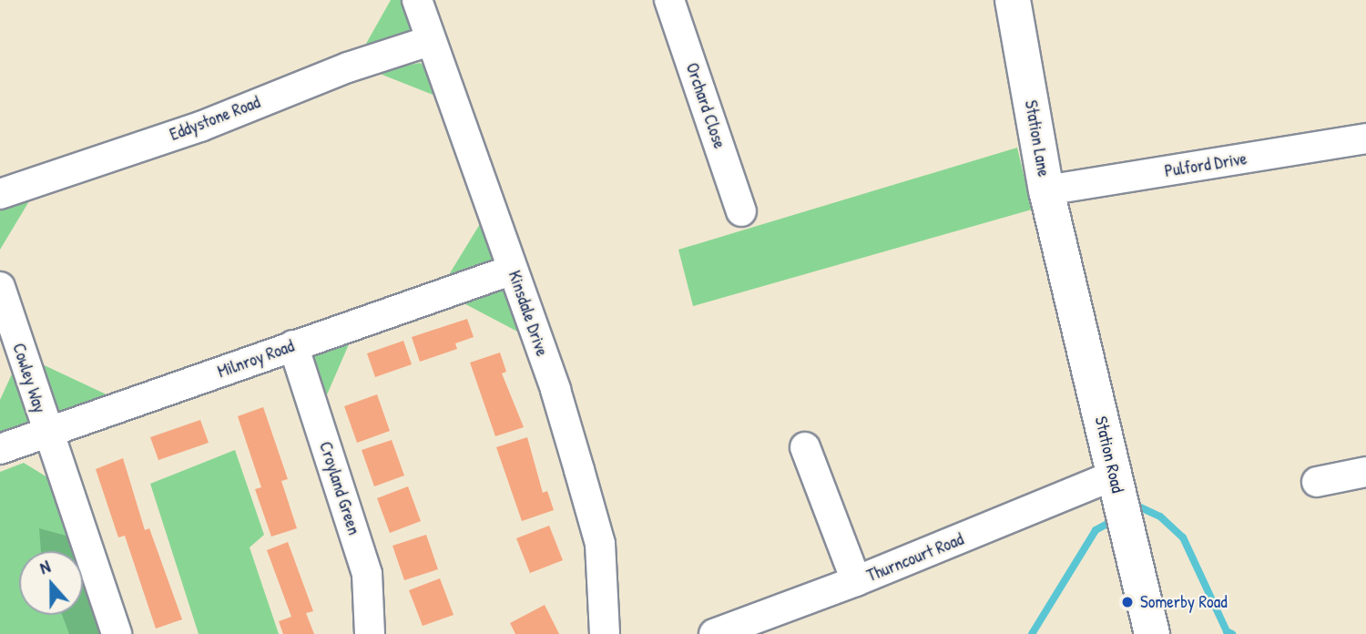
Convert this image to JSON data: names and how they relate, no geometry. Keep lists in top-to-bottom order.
{
  "streets": {
    "street": [
      "Orchard Close",
      "Eddystone Road",
      "Station Lane",
      "Pulford Drive",
      "Kinsdale Drive",
      "Milnroy Road",
      "Cowley Way",
      "Station Road",
      "Croyland Green",
      "Thurncourt Road"
    ]
  },
  "crossings": [
    ["Eddystone Road", "Kinsdale Drive"],
    ["Station Lane", "Pulford Drive"],
    ["Station Lane", "Station Road"],
    ["Kinsdale Drive", "Milnroy Road"],
    ["Milnroy Road", "Cowley Way"],
    ["Milnroy Road", "Croyland Green"],
    ["Station Road", "Thurncourt Road"]
  ],
  "places": ["Somerby Road"],
  "north": "top"
}
